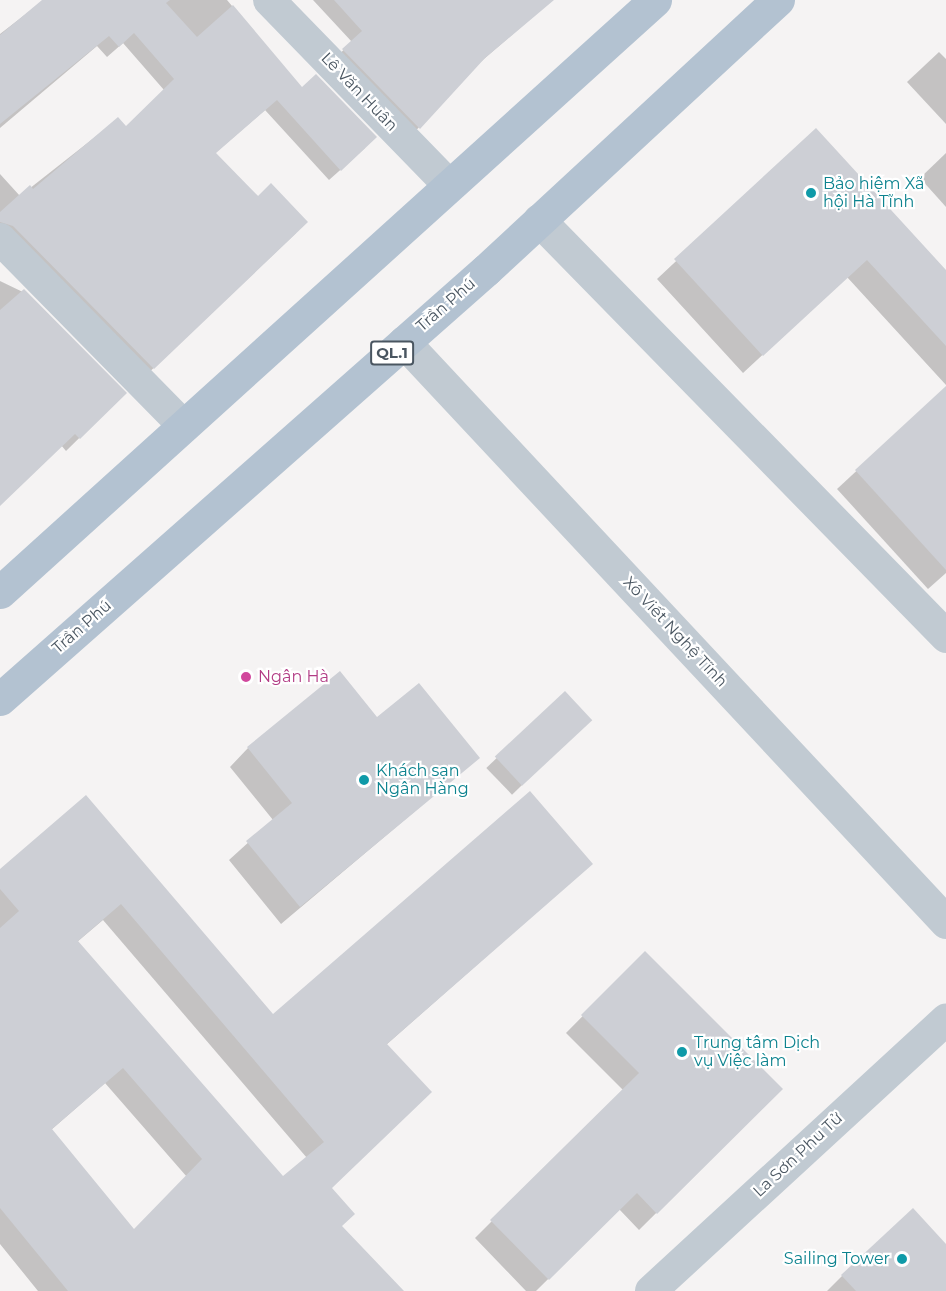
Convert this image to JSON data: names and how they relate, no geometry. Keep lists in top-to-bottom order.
{
  "streets": {
    "main road": ["Trần Phú", "QL.1"],
    "street": ["Lê Văn Huân", "Xô Viết Nghệ Tĩnh", "La Sơn Phu Tử"]
  },
  "crossings": [
    ["Trần Phú", "Xô Viết Nghệ Tĩnh"]
  ],
  "places": [
    "Bảo hiệm Xã hội Hà Tĩnh",
    "Ngân Hà",
    "Khách sạn Ngân Hàng",
    "Trung tâm Dịch vụ Việc làm",
    "Sailing Tower"
  ]
}
